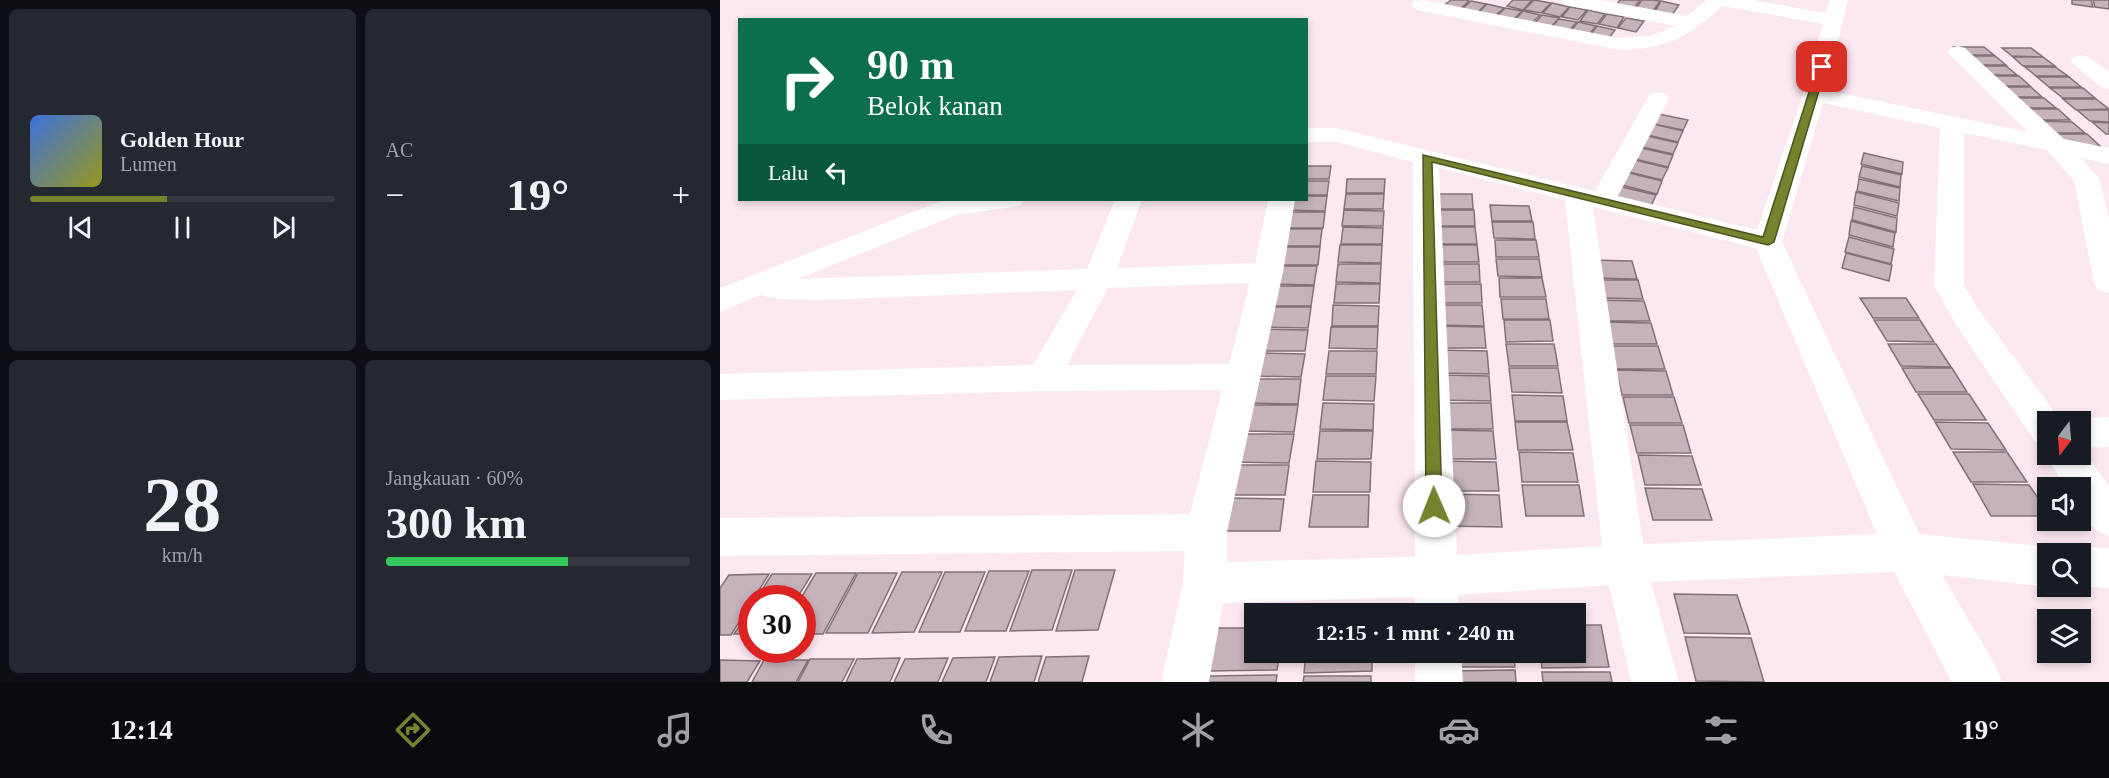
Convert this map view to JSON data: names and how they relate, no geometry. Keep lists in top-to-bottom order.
{
  "north": "bottom",
  "page": {
    "tile": [
      "AC",
      ["28", "km/h"],
      ["Jangkauan · 60%", "300 km"]
    ],
    "turn": ["90 m", "Belok kanan"],
    "song": ["Golden Hour", "Lumen"],
    "then": "Lalu",
    "heat": ["−", "19°", "+"],
    "limit": "30",
    "trip": "12:15 · 1 mnt · 240 m",
    "tabs": ["12:14", "19°"]
  }
}
